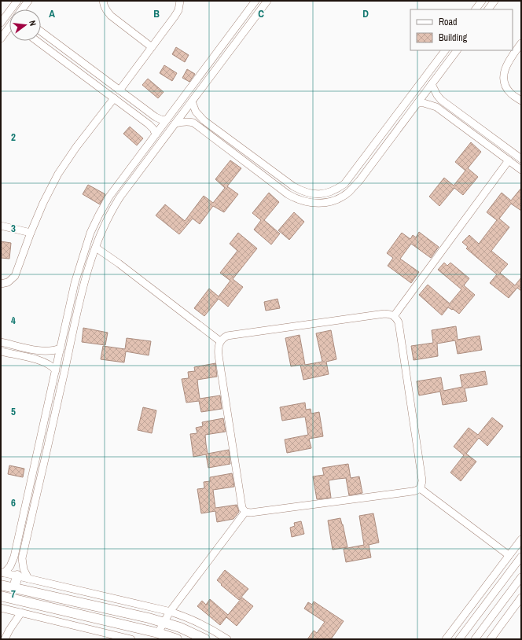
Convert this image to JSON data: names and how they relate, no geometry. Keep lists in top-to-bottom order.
{
  "legend": ["Road", "Building"],
  "north": "right",
  "grid": {
    "columns": [
      "A",
      "B",
      "C",
      "D"
    ],
    "rows": [
      "2",
      "3",
      "4",
      "5",
      "6",
      "7"
    ]
  }
}
